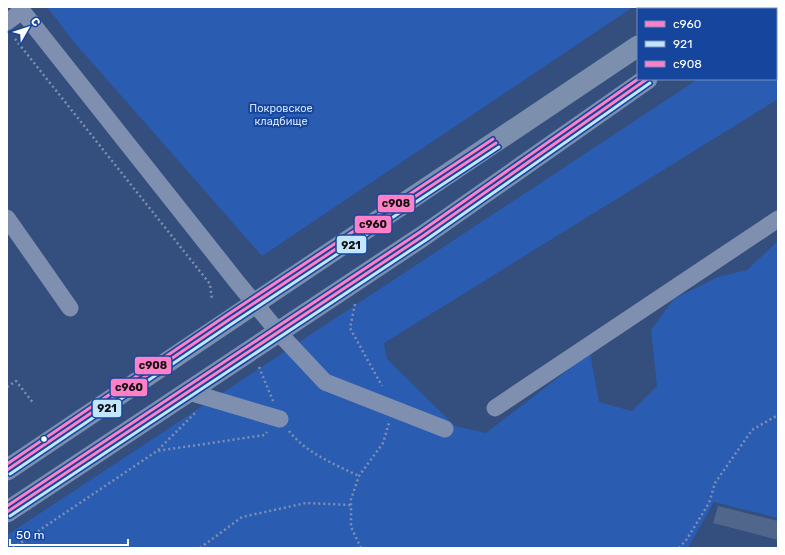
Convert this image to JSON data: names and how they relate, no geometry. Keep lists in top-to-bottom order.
{
  "parks": ["Покровское кладбище"],
  "lines": ["transit line с908", "transit line с960", "transit line 921"],
  "legend": ["с960", "921", "с908"],
  "scale_bar": "50 m",
  "north": "top right"
}
